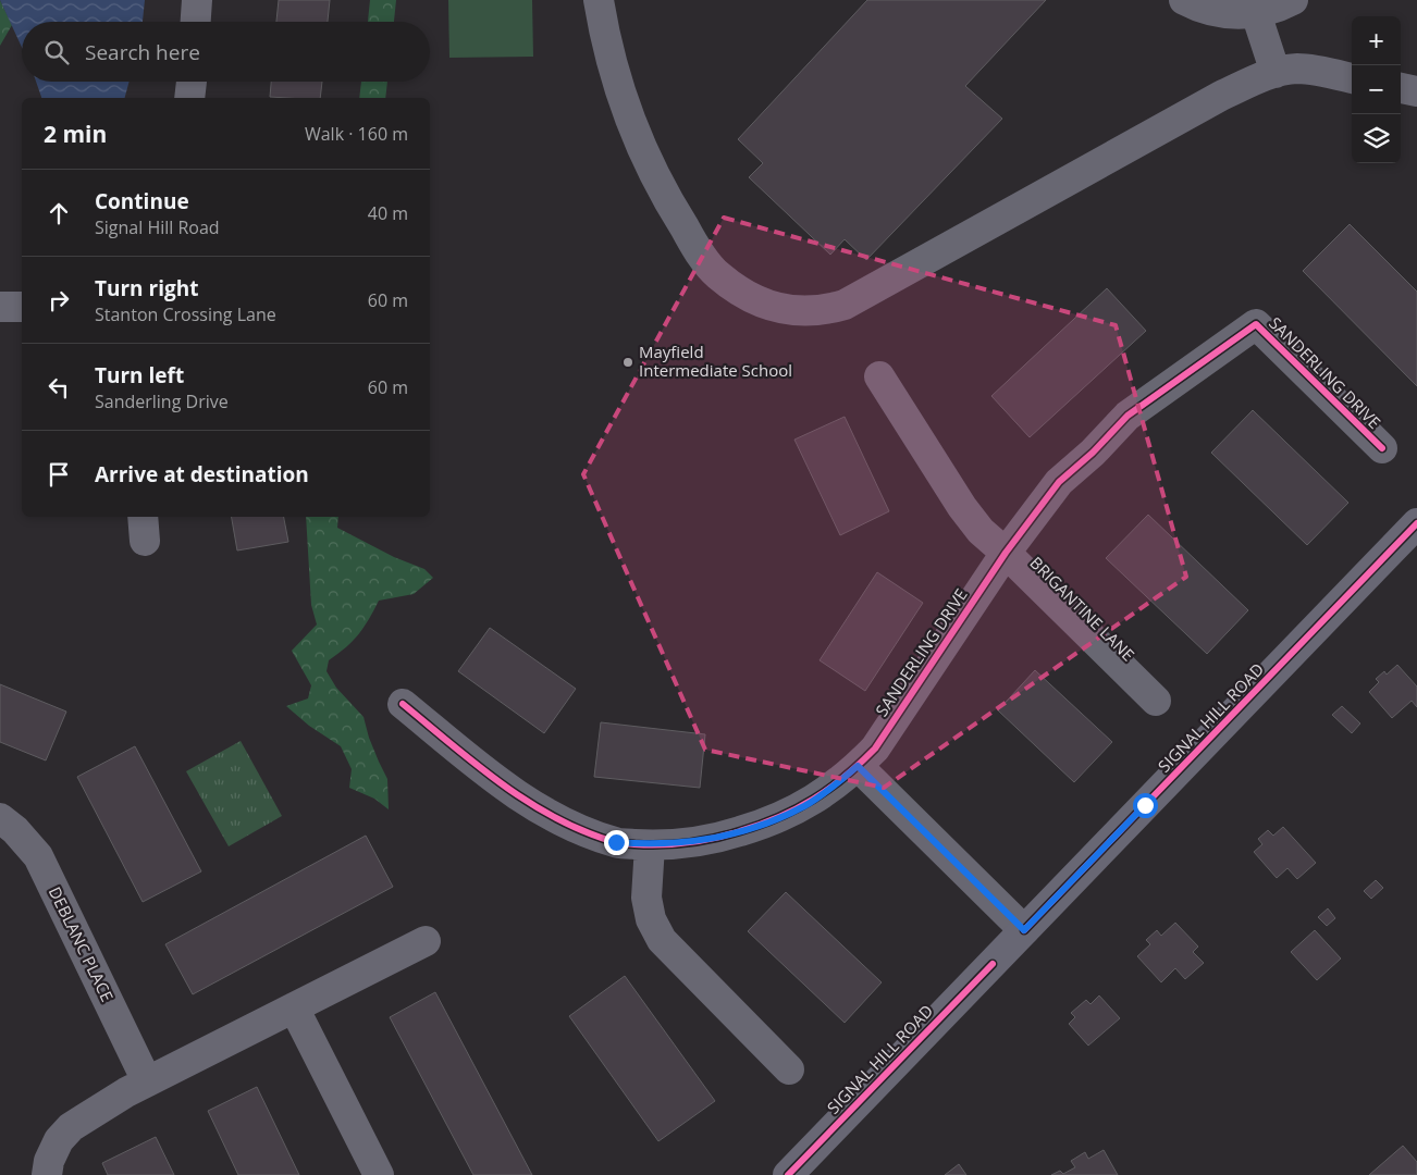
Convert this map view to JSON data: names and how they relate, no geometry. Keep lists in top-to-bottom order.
{
  "streets": {
    "main road": ["SIGNAL HILL ROAD"],
    "street": ["SANDERLING DRIVE", "BRIGANTINE LANE", "DEBLANC PLACE"]
  },
  "crossings": [
    ["SANDERLING DRIVE", "BRIGANTINE LANE"]
  ],
  "places": ["Mayfield Intermediate School"],
  "page": {
    "map_buttons": ["+", "−"],
    "search": "Search here",
    "heading": ["2 min", "Walk · 160 m"],
    "list": [
      ["Continue", "Signal Hill Road", "40 m"],
      ["Turn right", "Stanton Crossing Lane", "60 m"],
      ["Turn left", "Sanderling Drive", "60 m"],
      "Arrive at destination"
    ]
  }
}
